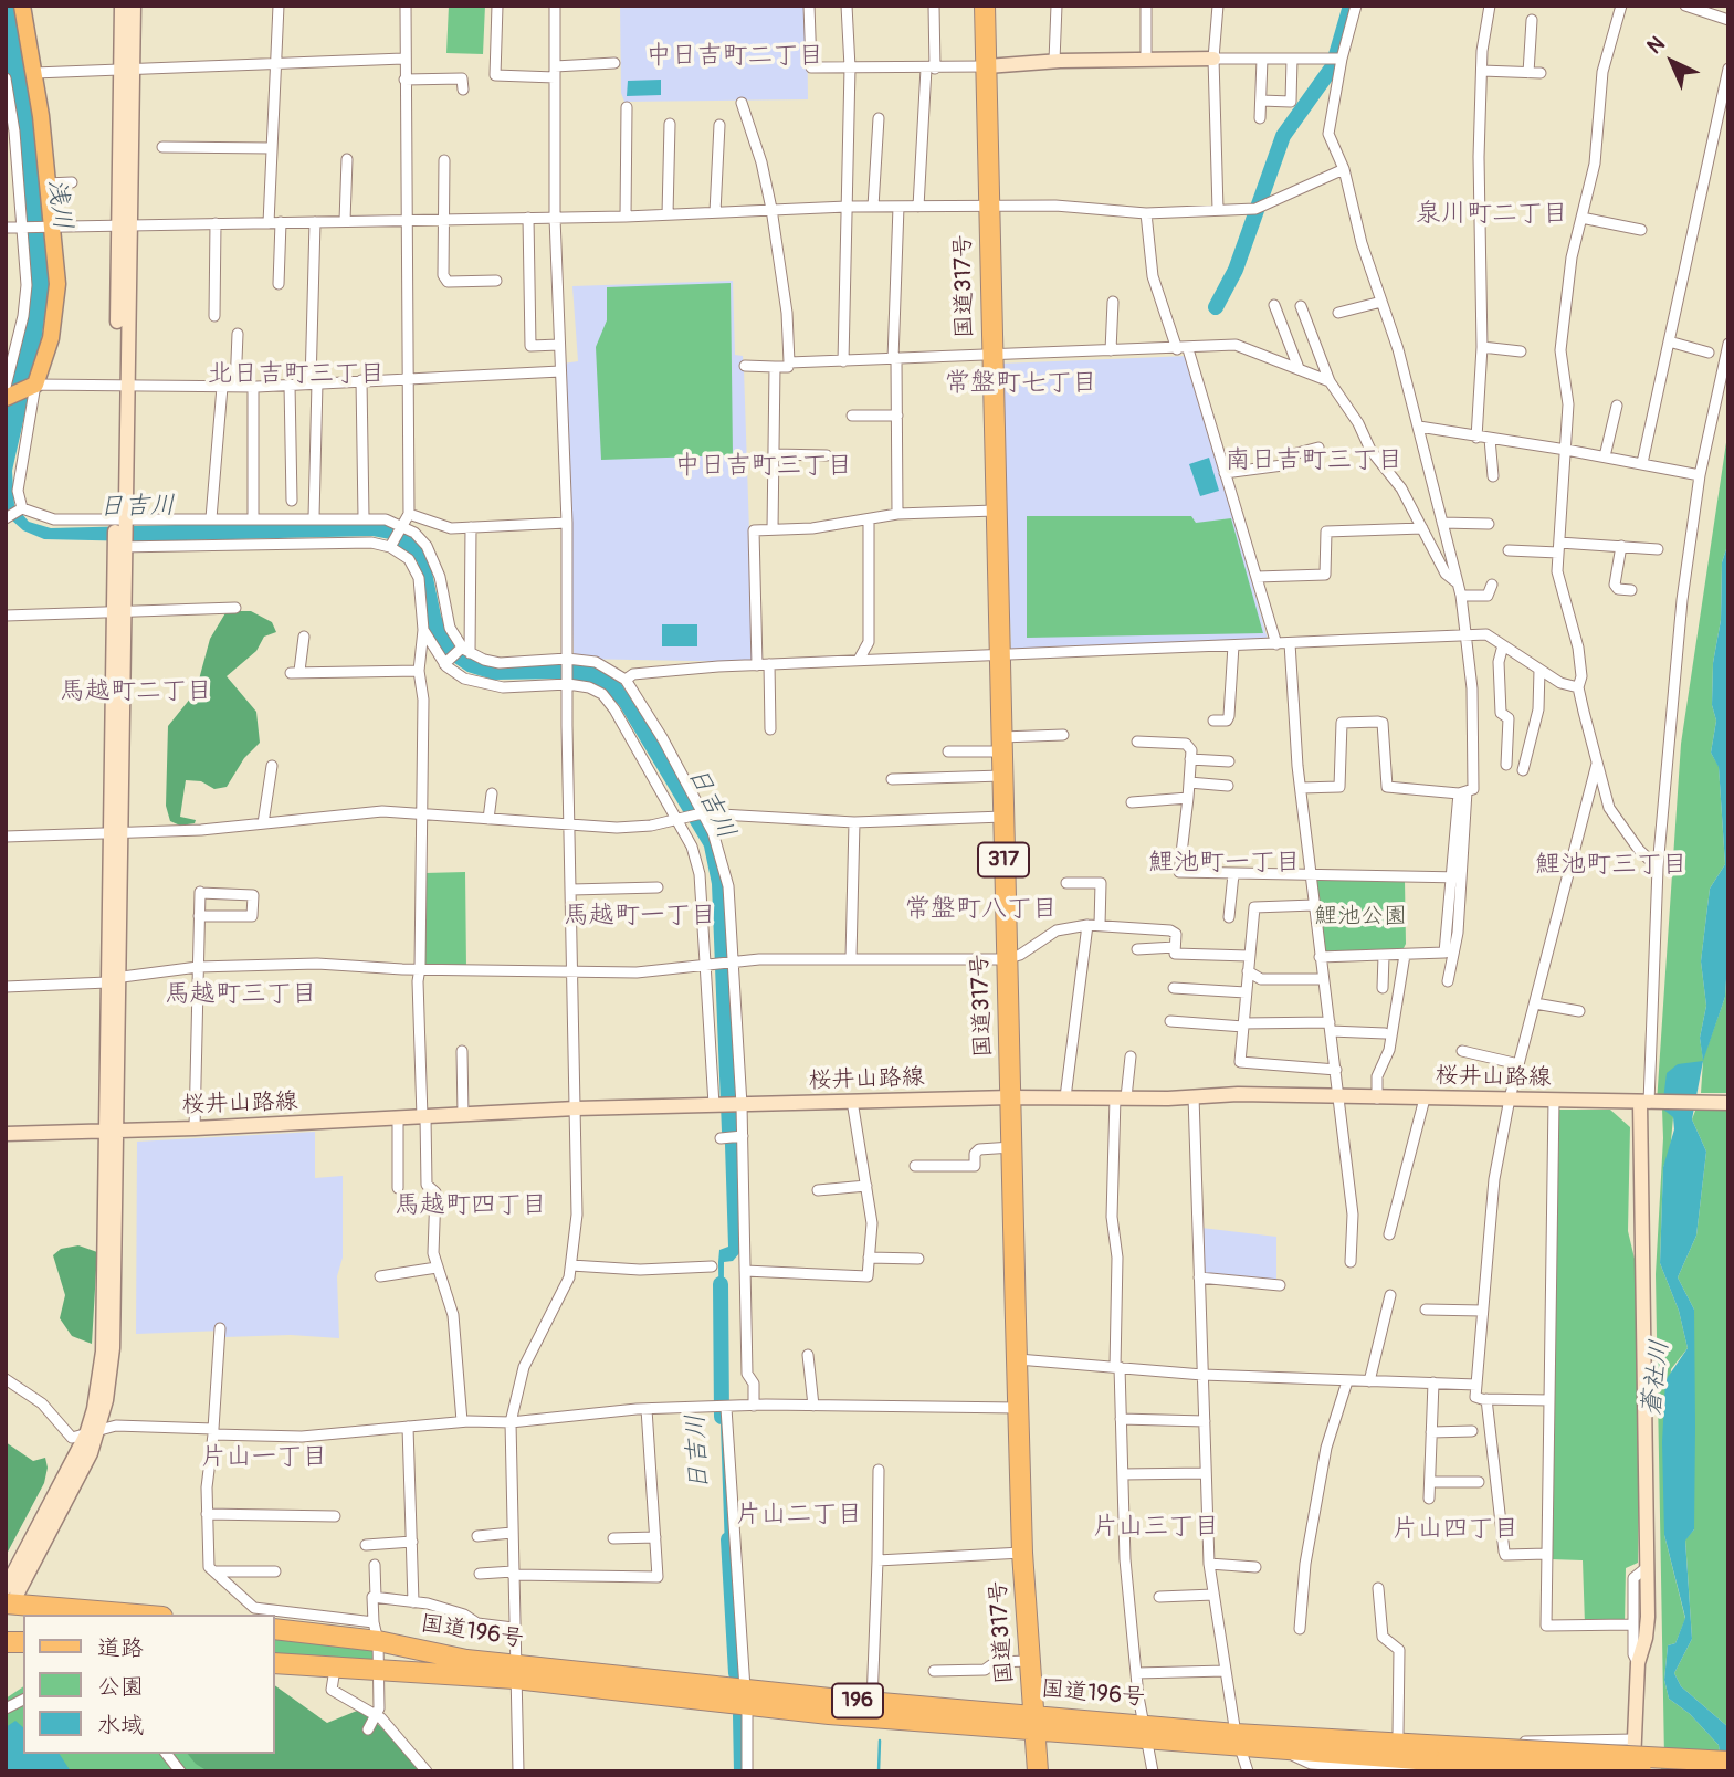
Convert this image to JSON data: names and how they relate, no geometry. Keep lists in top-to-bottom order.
{
  "streets": {
    "highway": [
      "国道317号",
      "317",
      "国道196号",
      "196"
    ],
    "street": ["桜井山路線"]
  },
  "crossings": [
    ["国道317号", "桜井山路線"],
    ["国道317号", "国道196号"]
  ],
  "districts": [
    "中日吉町二丁目",
    "泉川町二丁目",
    "北日吉町三丁目",
    "常盤町七丁目",
    "南日吉町三丁目",
    "中日吉町三丁目",
    "馬越町二丁目",
    "鯉池町一丁目",
    "鯉池町三丁目",
    "常盤町八丁目",
    "馬越町一丁目",
    "馬越町三丁目",
    "馬越町四丁目",
    "片山一丁目",
    "片山二丁目",
    "片山三丁目",
    "片山四丁目"
  ],
  "water": ["浅川", "日吉川", "蒼社川"],
  "parks": ["鯉池公園"],
  "legend": ["道路", "公園", "水域"],
  "north": "top left"
}
